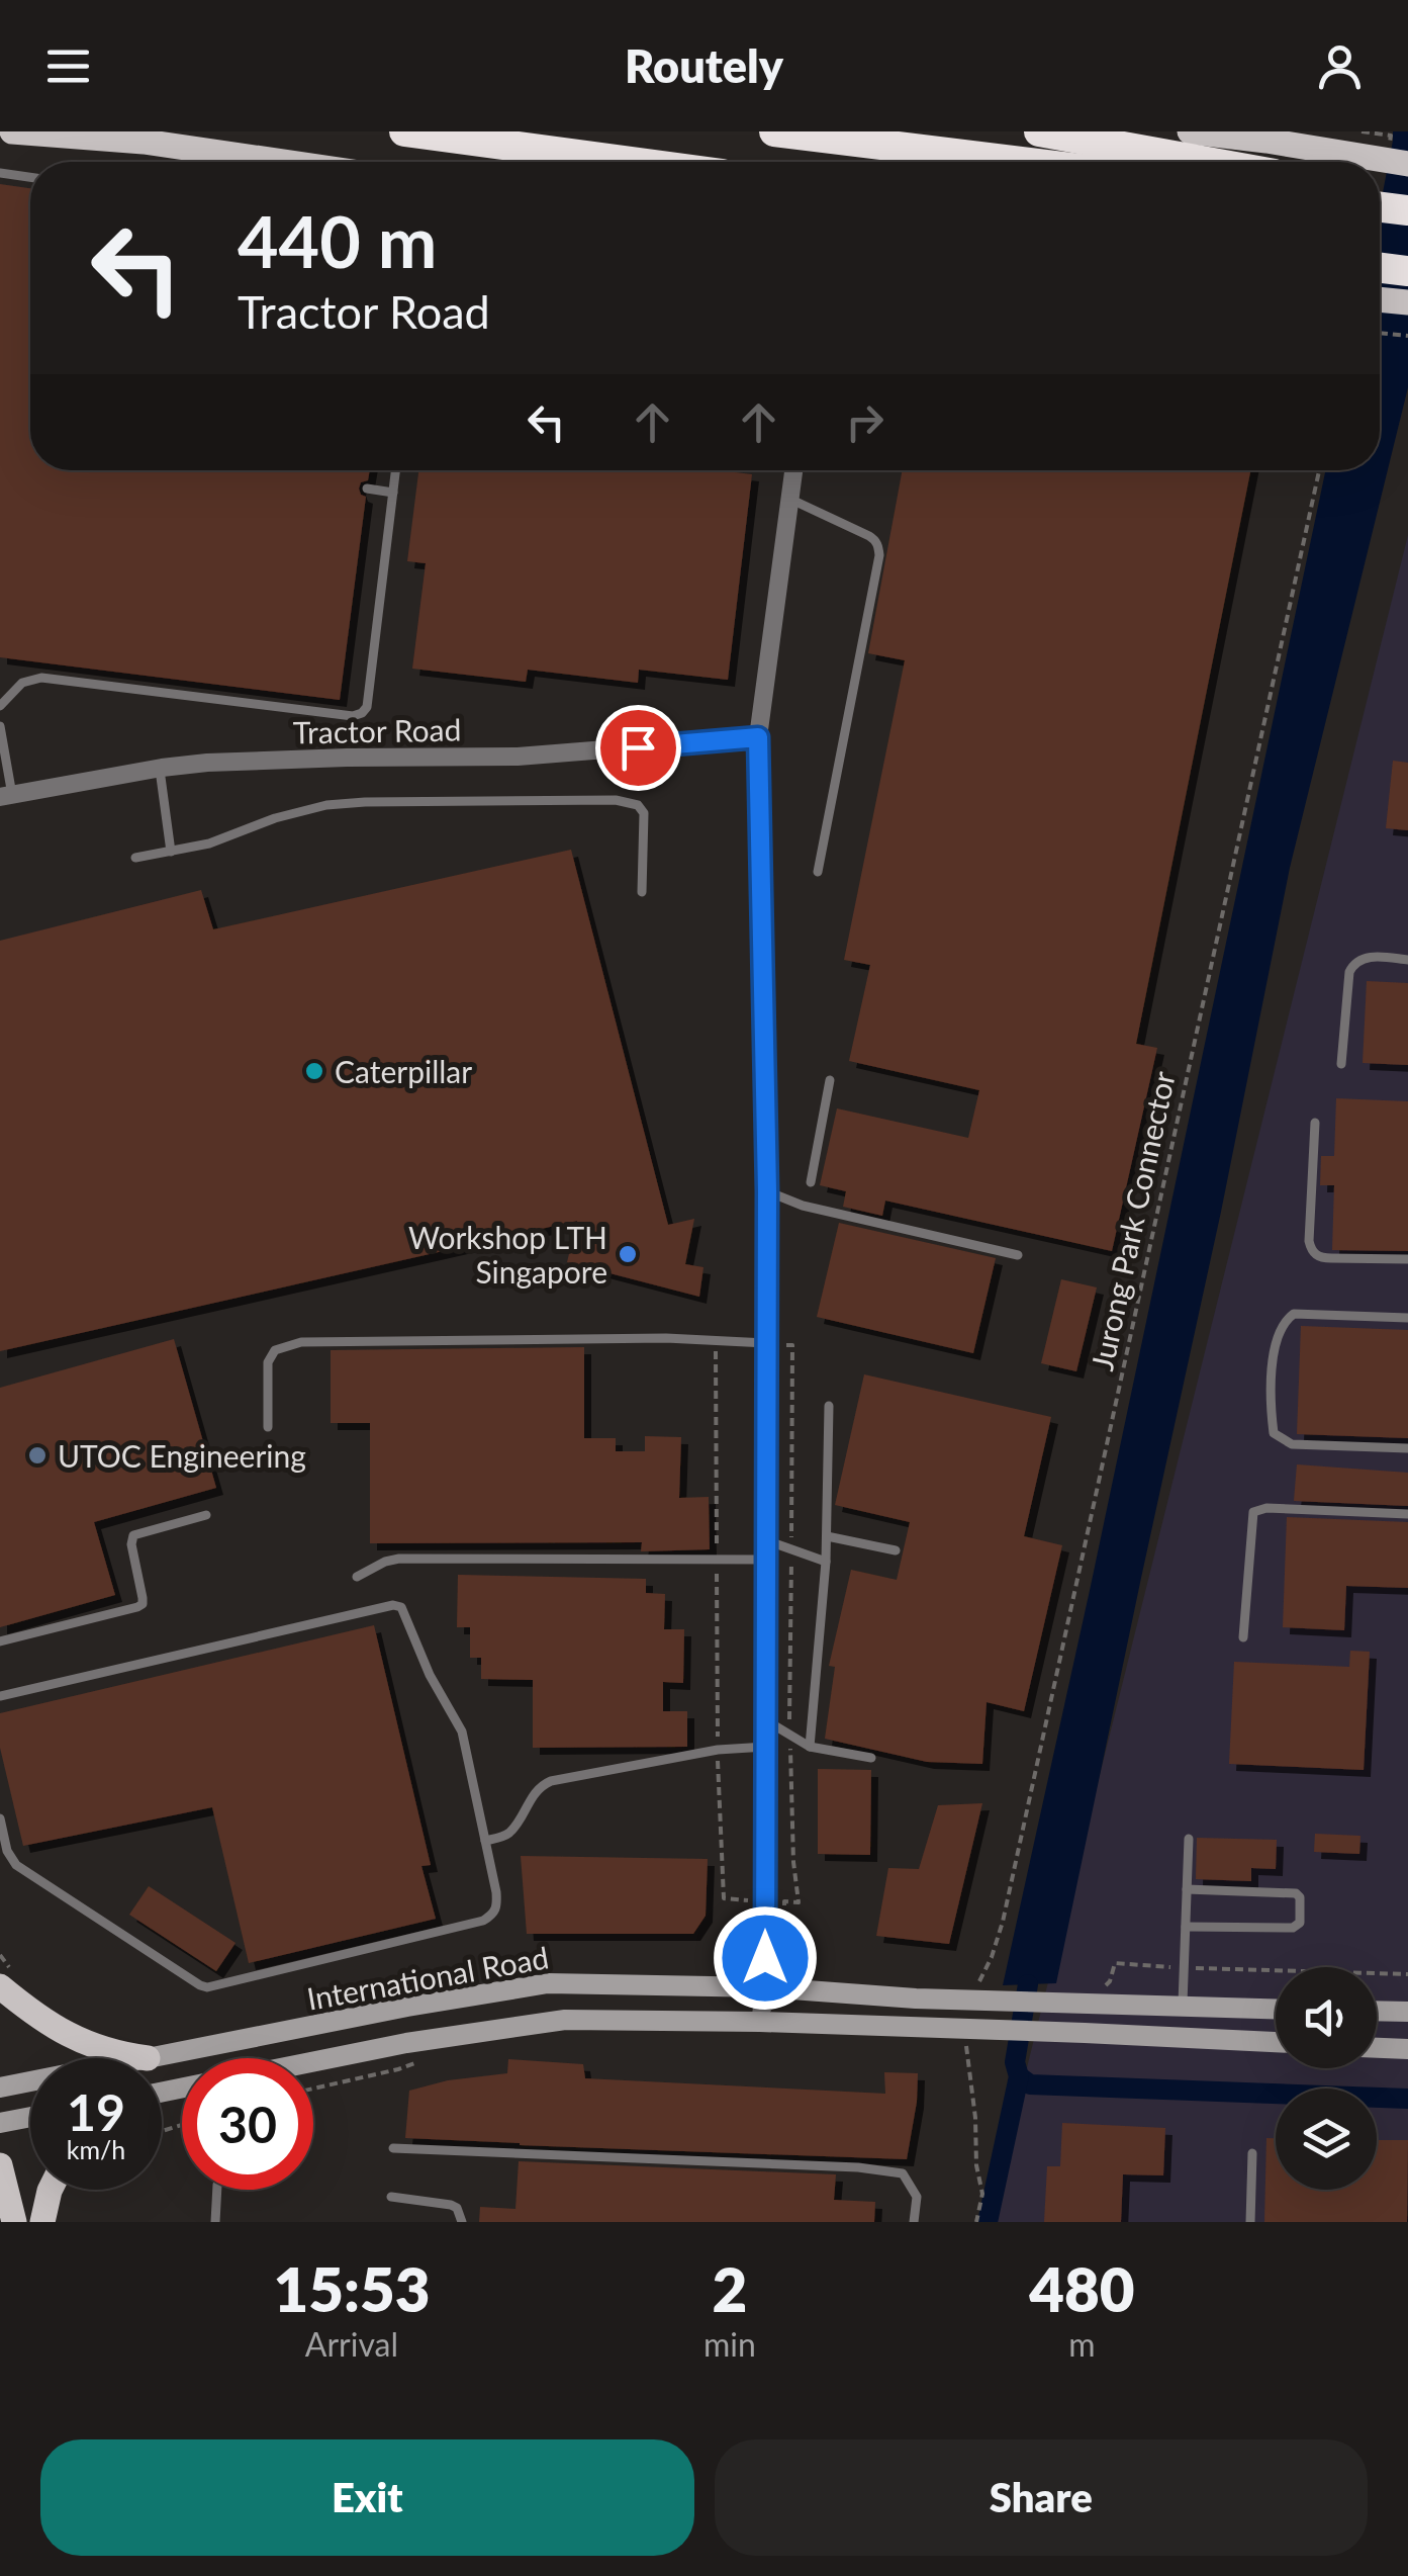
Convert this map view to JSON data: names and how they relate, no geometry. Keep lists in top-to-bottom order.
{
  "streets": {
    "main road": ["International Road"],
    "street": ["Tractor Road"],
    "path": ["Jurong Park Connector"]
  },
  "crossings": [
    ["Jurong Park Connector", "International Road"]
  ],
  "places": ["Caterpillar", "Workshop LTH Singapore", "UTOC Engineering"],
  "page": {
    "header": "Routely",
    "turn": ["440 m", "Tractor Road"],
    "speed": "19 km/h",
    "limit": "30",
    "eta": [
      "15:53",
      "Arrival",
      "2",
      "min",
      "480",
      "m"
    ],
    "buttons": ["Exit", "Share"]
  }
}
